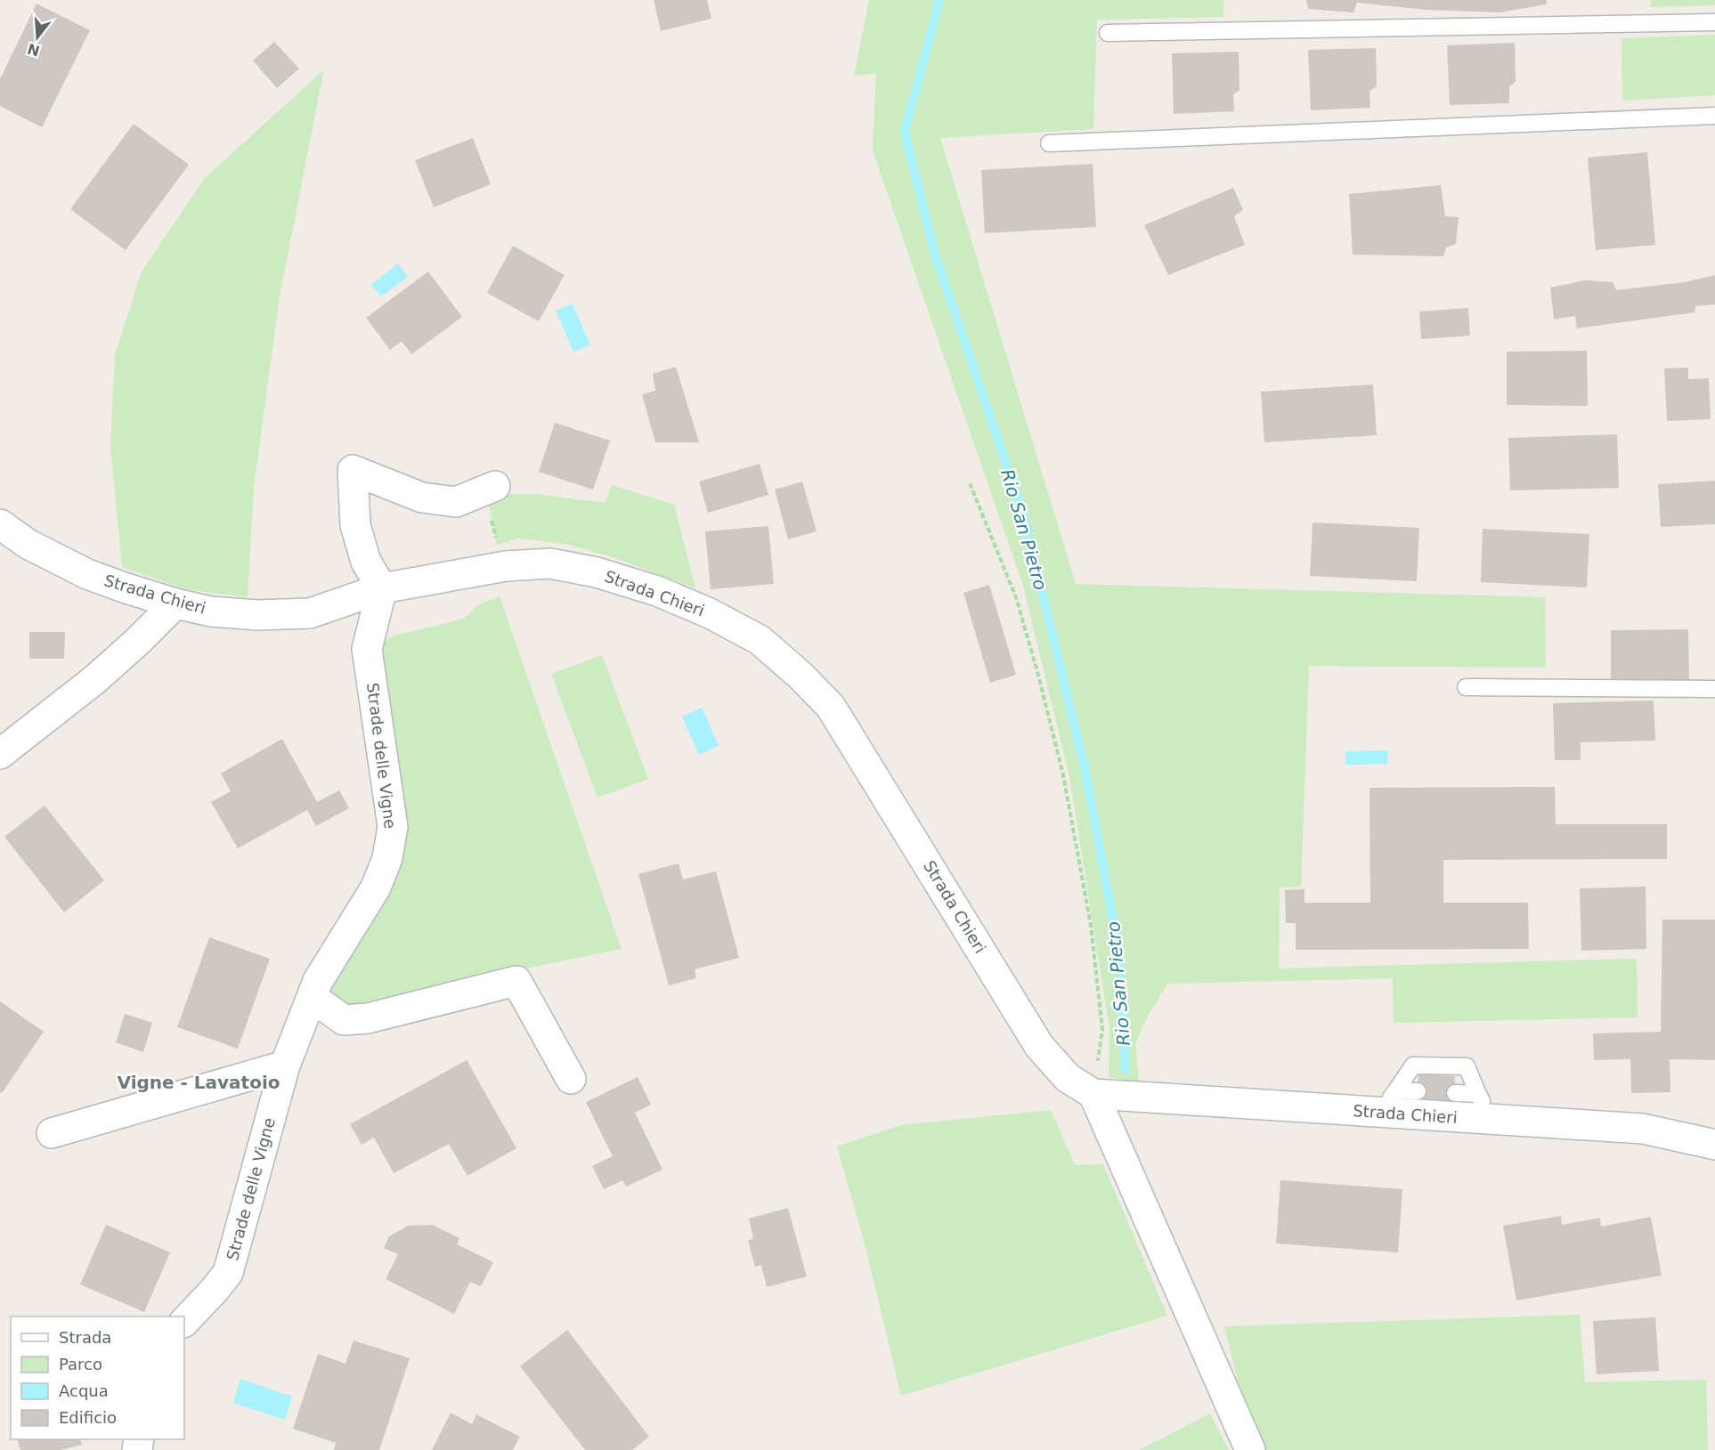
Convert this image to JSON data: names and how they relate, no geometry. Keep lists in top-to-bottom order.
{
  "streets": {
    "street": ["Strada Chieri", "Strade delle Vigne"]
  },
  "crossings": [
    ["Strada Chieri", "Strade delle Vigne"]
  ],
  "districts": ["Vigne - Lavatoio"],
  "water": ["Rio San Pietro"],
  "legend": [
    "Strada",
    "Parco",
    "Acqua",
    "Edificio"
  ],
  "north": "bottom"
}
